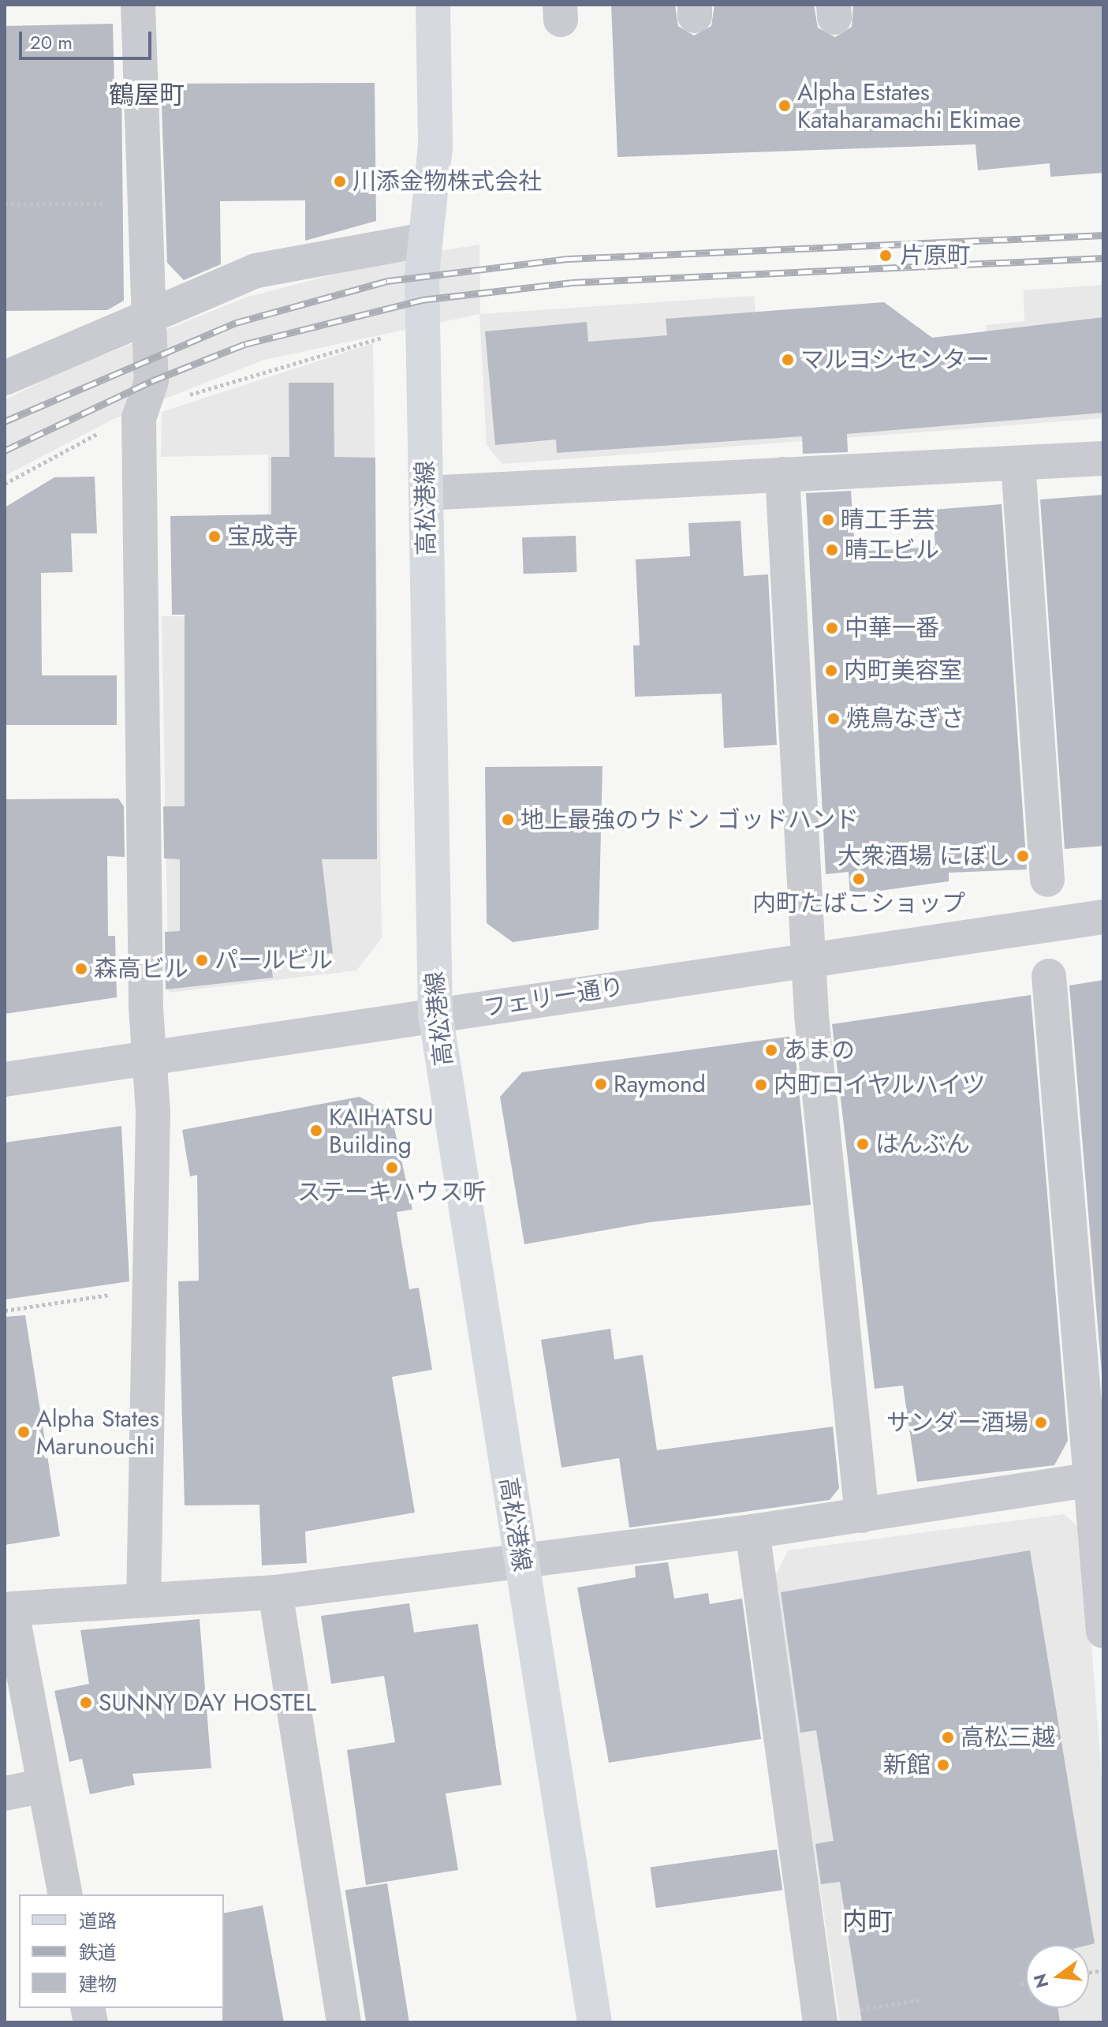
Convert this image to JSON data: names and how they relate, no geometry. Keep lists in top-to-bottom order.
{
  "streets": {
    "main road": ["高松港線"],
    "street": ["フェリー通り"]
  },
  "crossings": [
    ["高松港線", "フェリー通り"]
  ],
  "districts": ["鶴屋町", "内町"],
  "places": [
    "Alpha Estates Kataharamachi Ekimae",
    "川添金物株式会社",
    "片原町",
    "マルヨシセンター",
    "晴工手芸",
    "宝成寺",
    "晴工ビル",
    "中華一番",
    "内町美容室",
    "焼鳥なぎさ",
    "地上最強のウドン ゴッドハンド",
    "大衆酒場 にぼし",
    "内町たばこショップ",
    "パールビル",
    "森高ビル",
    "あまの",
    "Raymond",
    "内町ロイヤルハイツ",
    "KAIHATSU Building",
    "はんぶん",
    "ステーキハウス听",
    "サンダー酒場",
    "Alpha States Marunouchi",
    "SUNNY DAY HOSTEL",
    "高松三越",
    "新館"
  ],
  "legend": ["道路", "鉄道", "建物"],
  "scale_bar": "20 m",
  "north": "left"
}
